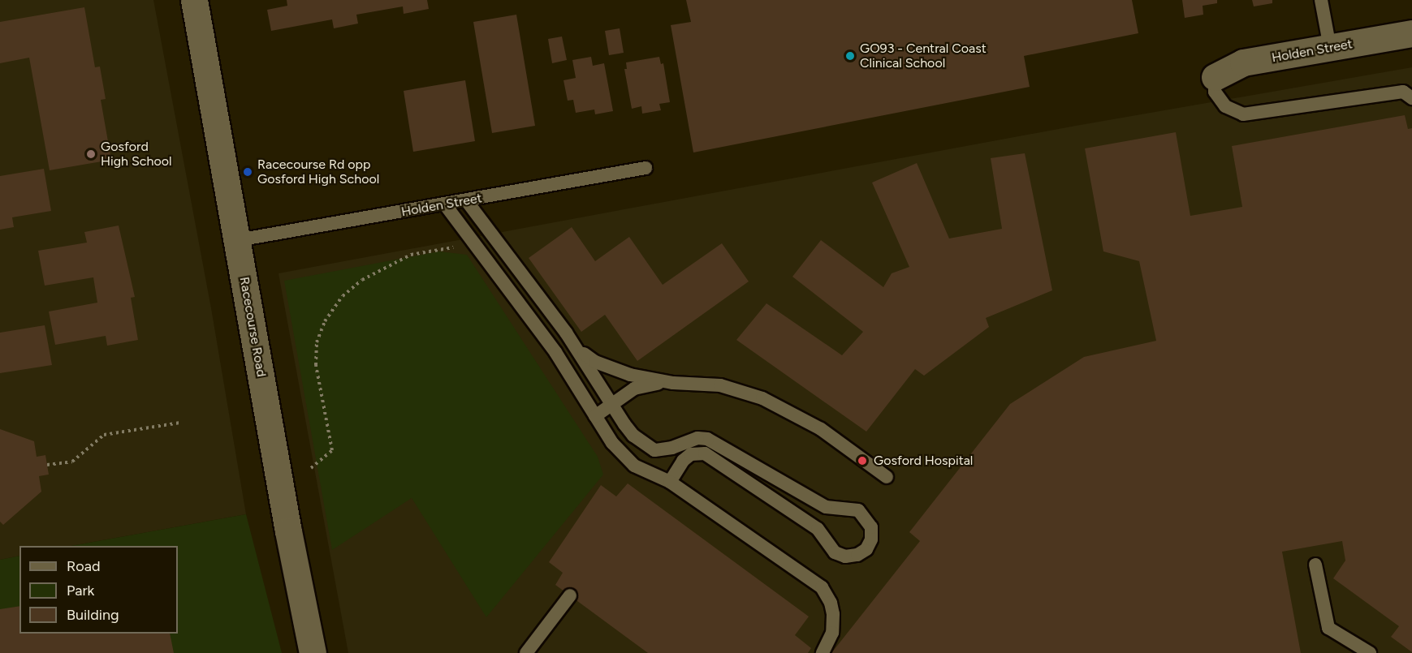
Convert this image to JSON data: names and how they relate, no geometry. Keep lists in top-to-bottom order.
{
  "streets": {
    "main road": ["Holden Street", "Racecourse Road"]
  },
  "crossings": [
    ["Holden Street", "Racecourse Road"]
  ],
  "places": [
    "GO93 - Central Coast Clinical School",
    "Gosford High School",
    "Racecourse Rd opp Gosford High School",
    "Gosford Hospital"
  ],
  "legend": ["Road", "Park", "Building"]
}
